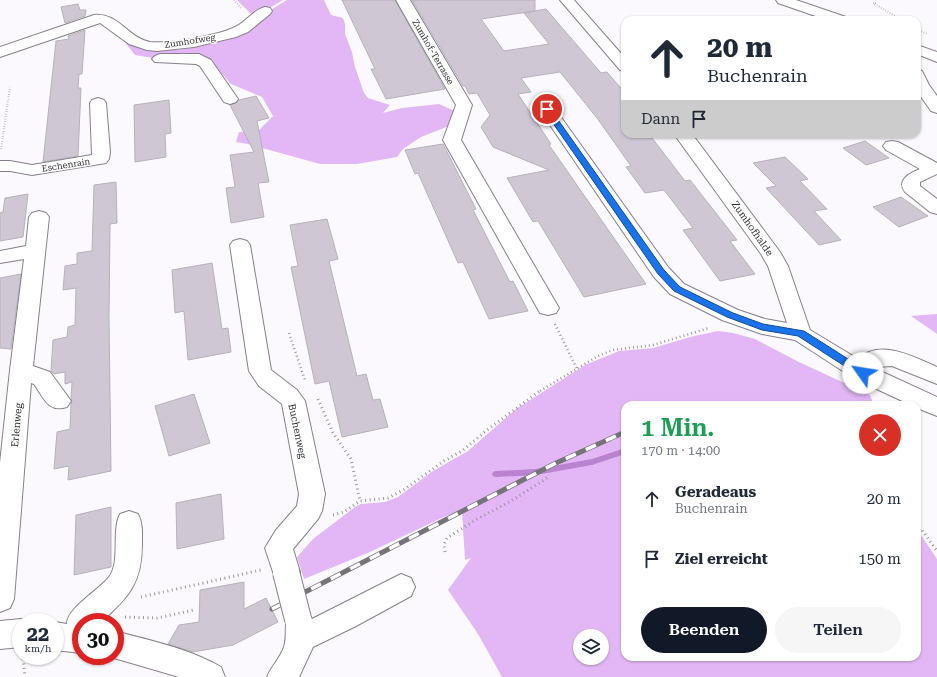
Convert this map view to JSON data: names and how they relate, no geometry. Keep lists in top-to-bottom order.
{
  "streets": {
    "street": [
      "Zumhofweg",
      "Zumhof-Terrasse",
      "Eschenrain",
      "Zumhofhalde",
      "Erlenweg",
      "Buchenweg"
    ]
  },
  "page": {
    "turn": ["20 m", "Buchenrain"],
    "then": "Dann",
    "heading": ["1 Min.", "170 m · 14:00"],
    "list": [
      {
        "name": "Geradeaus",
        "note": "Buchenrain",
        "value": "20 m"
      },
      {
        "name": "Ziel erreicht",
        "value": "150 m"
      }
    ],
    "buttons": ["Beenden", "Teilen"],
    "speed": "22 km/h",
    "limit": "30"
  }
}
